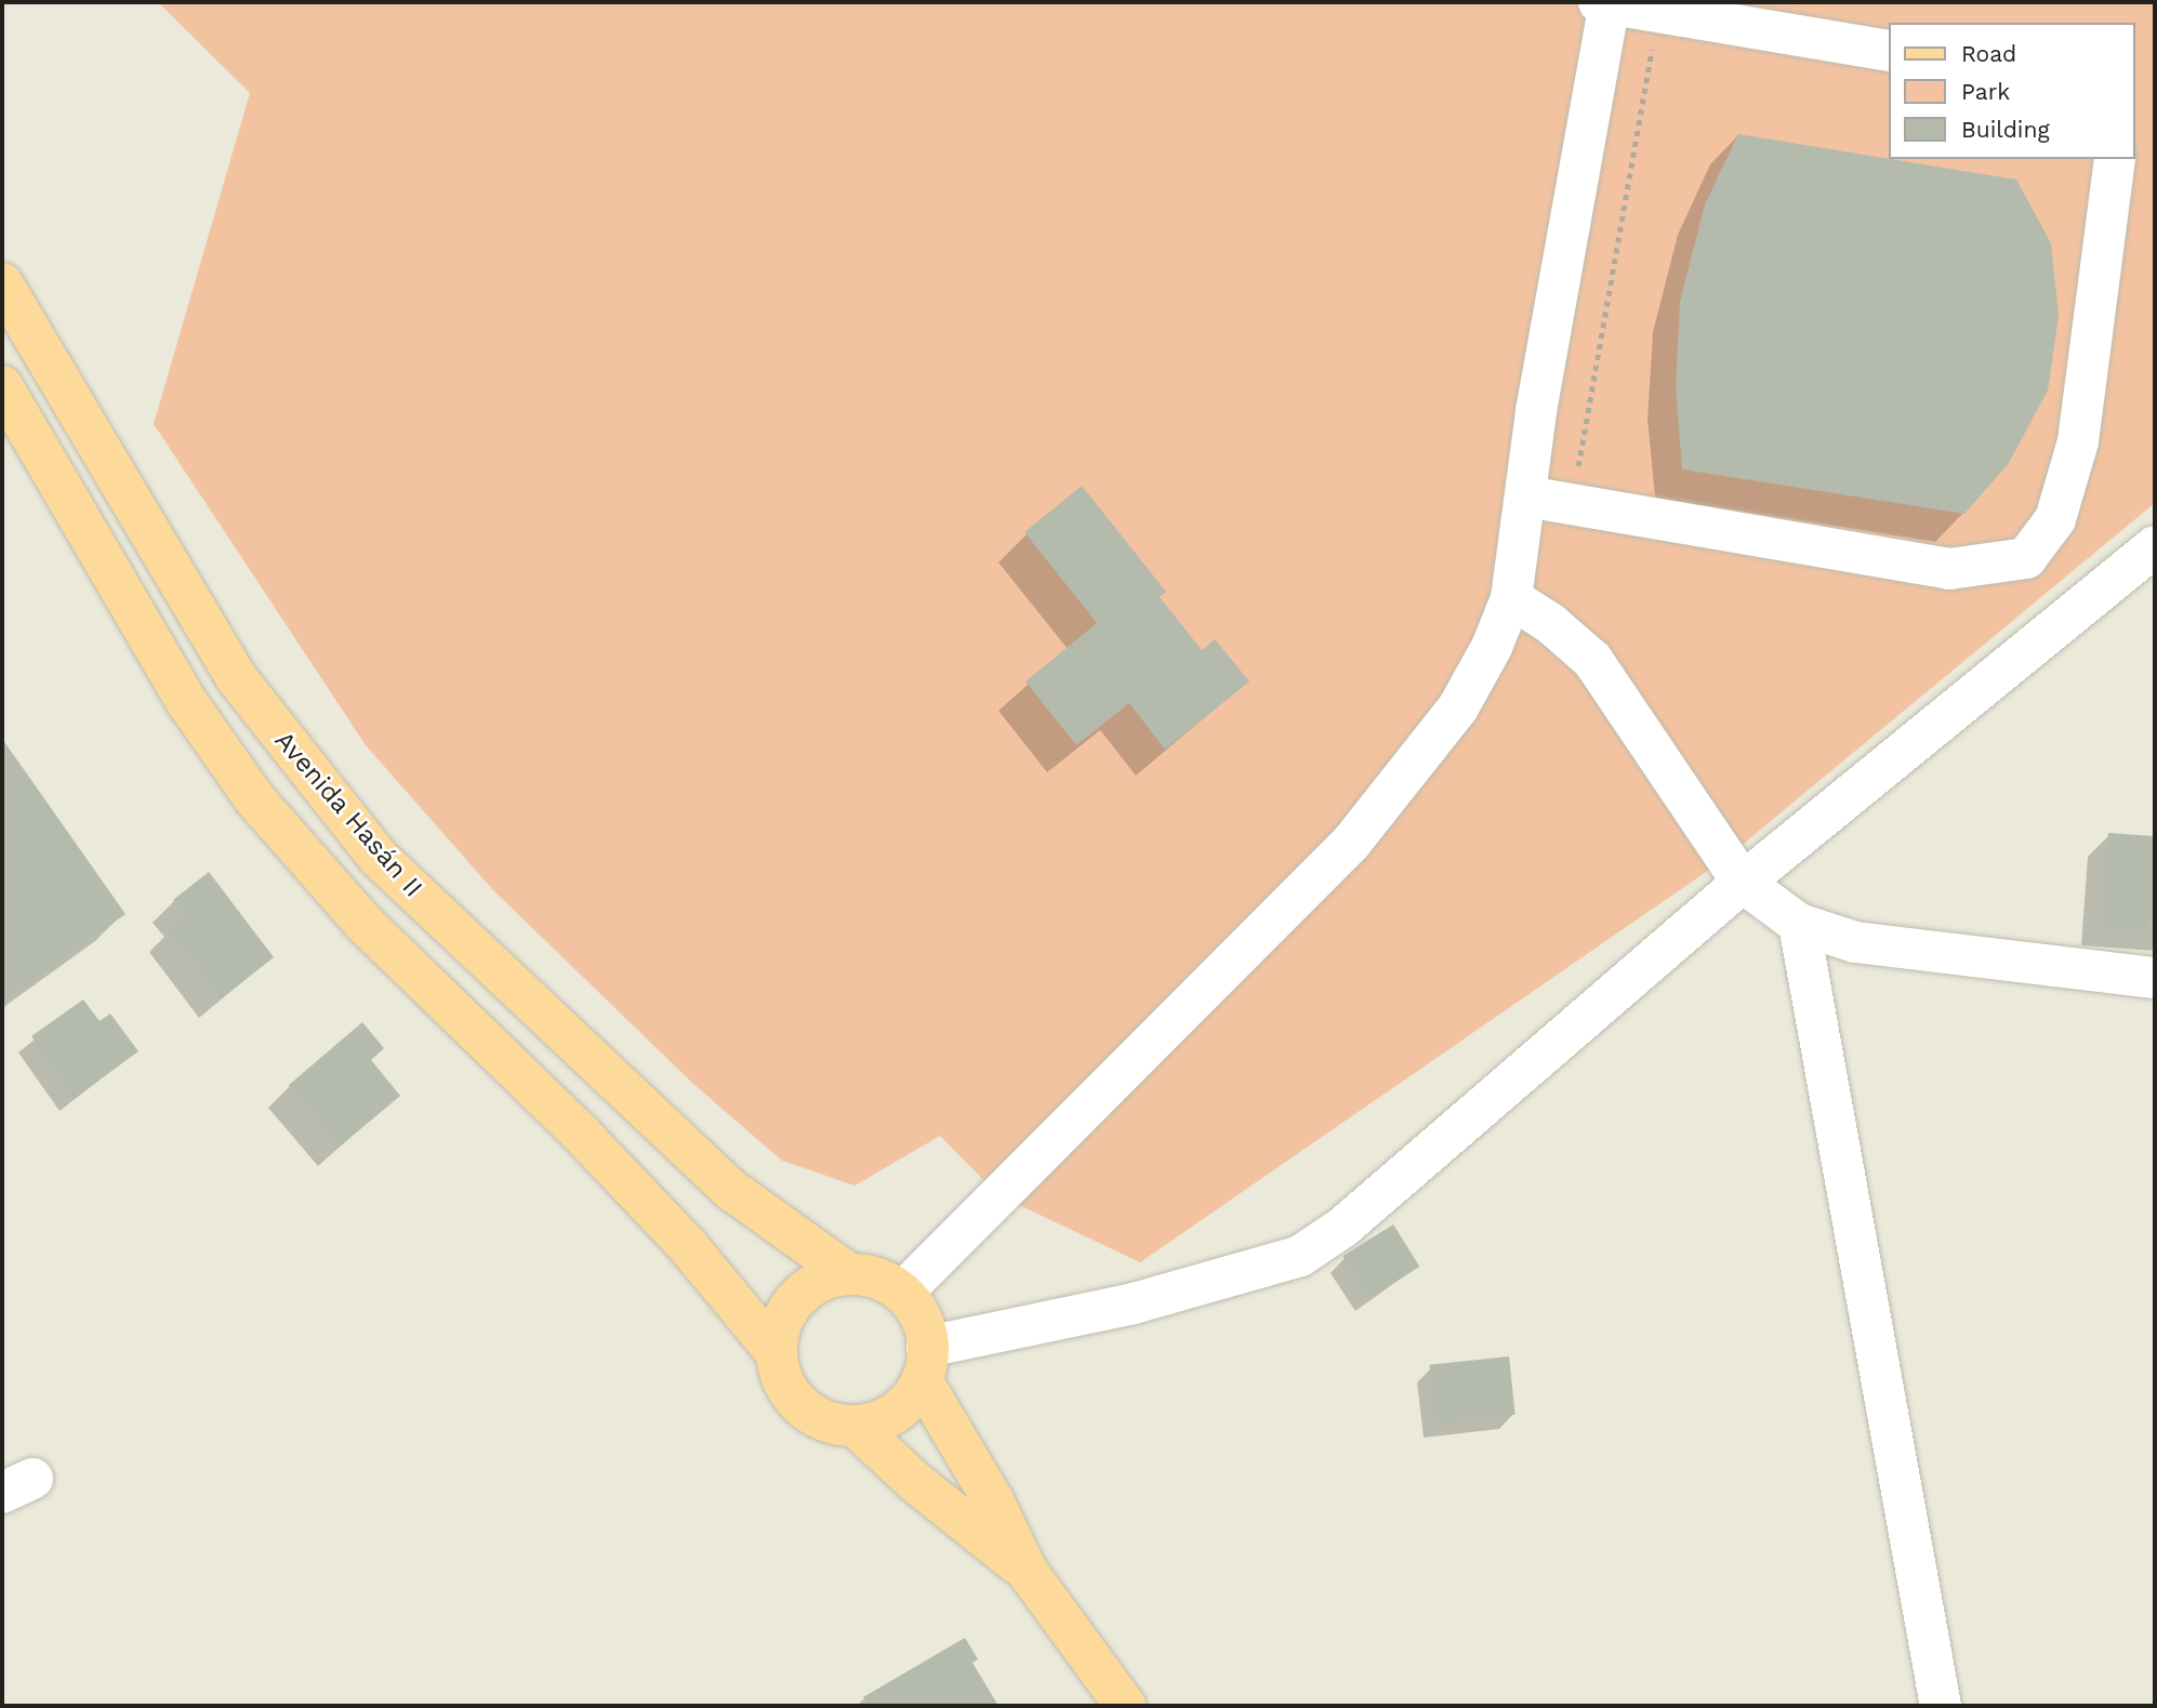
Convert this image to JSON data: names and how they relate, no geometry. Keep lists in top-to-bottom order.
{
  "streets": {
    "main road": ["Avenida Hasán II"]
  },
  "legend": ["Road", "Park", "Building"]
}
